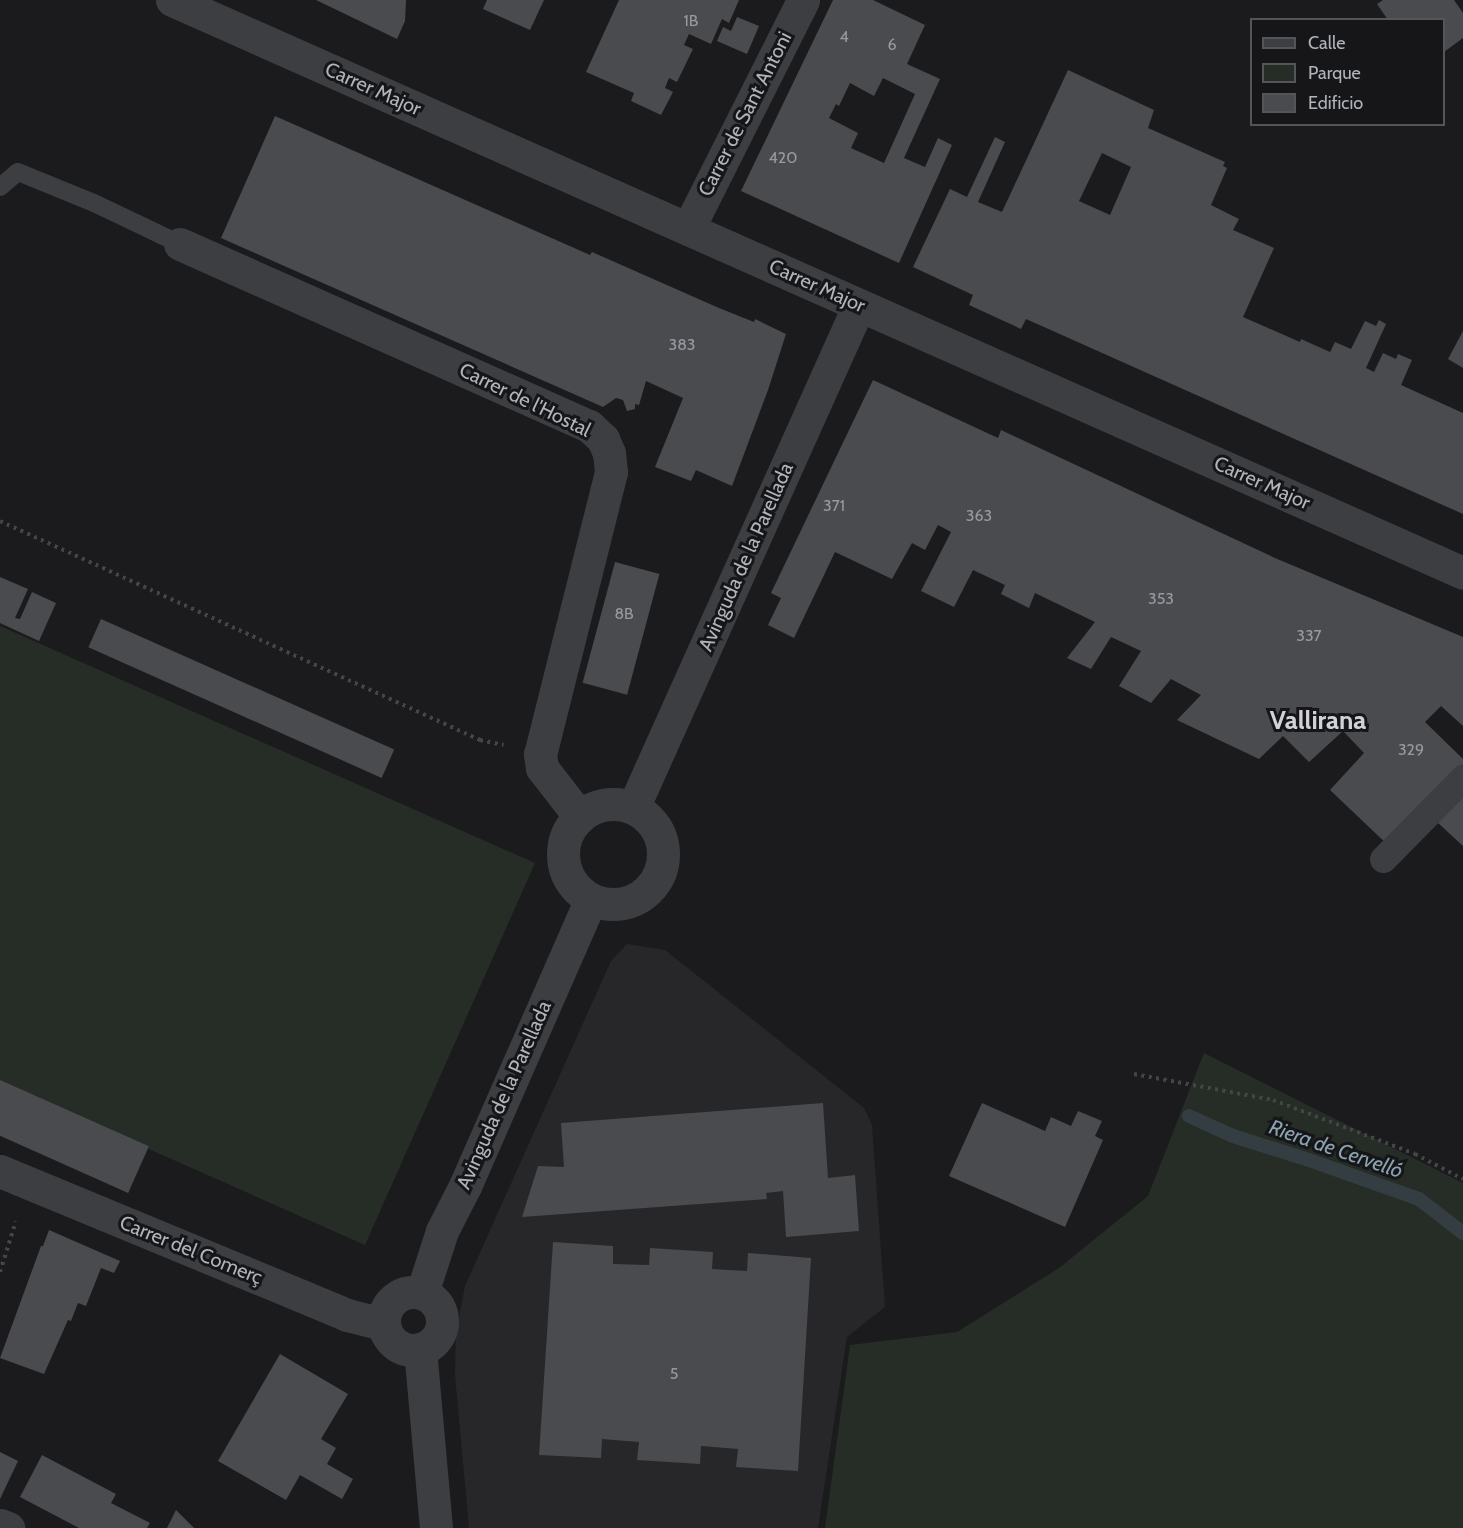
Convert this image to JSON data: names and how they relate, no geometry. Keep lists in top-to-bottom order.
{
  "streets": {
    "street": [
      "Carrer Major",
      "Carrer de Sant Antoni",
      "Carrer de l'Hostal",
      "Avinguda de la Parellada",
      "Carrer del Comerç"
    ]
  },
  "crossings": [
    ["Carrer Major", "Carrer de Sant Antoni"],
    ["Carrer Major", "Avinguda de la Parellada"],
    ["Avinguda de la Parellada", "Carrer del Comerç"]
  ],
  "districts": ["Vallirana"],
  "water": ["Riera de Cervelló"],
  "house_numbers": [
    "1B",
    "4",
    "6",
    "420",
    "383",
    "371",
    "363",
    "353",
    "8B",
    "337",
    "329",
    "5"
  ],
  "legend": ["Calle", "Parque", "Edificio"]
}
